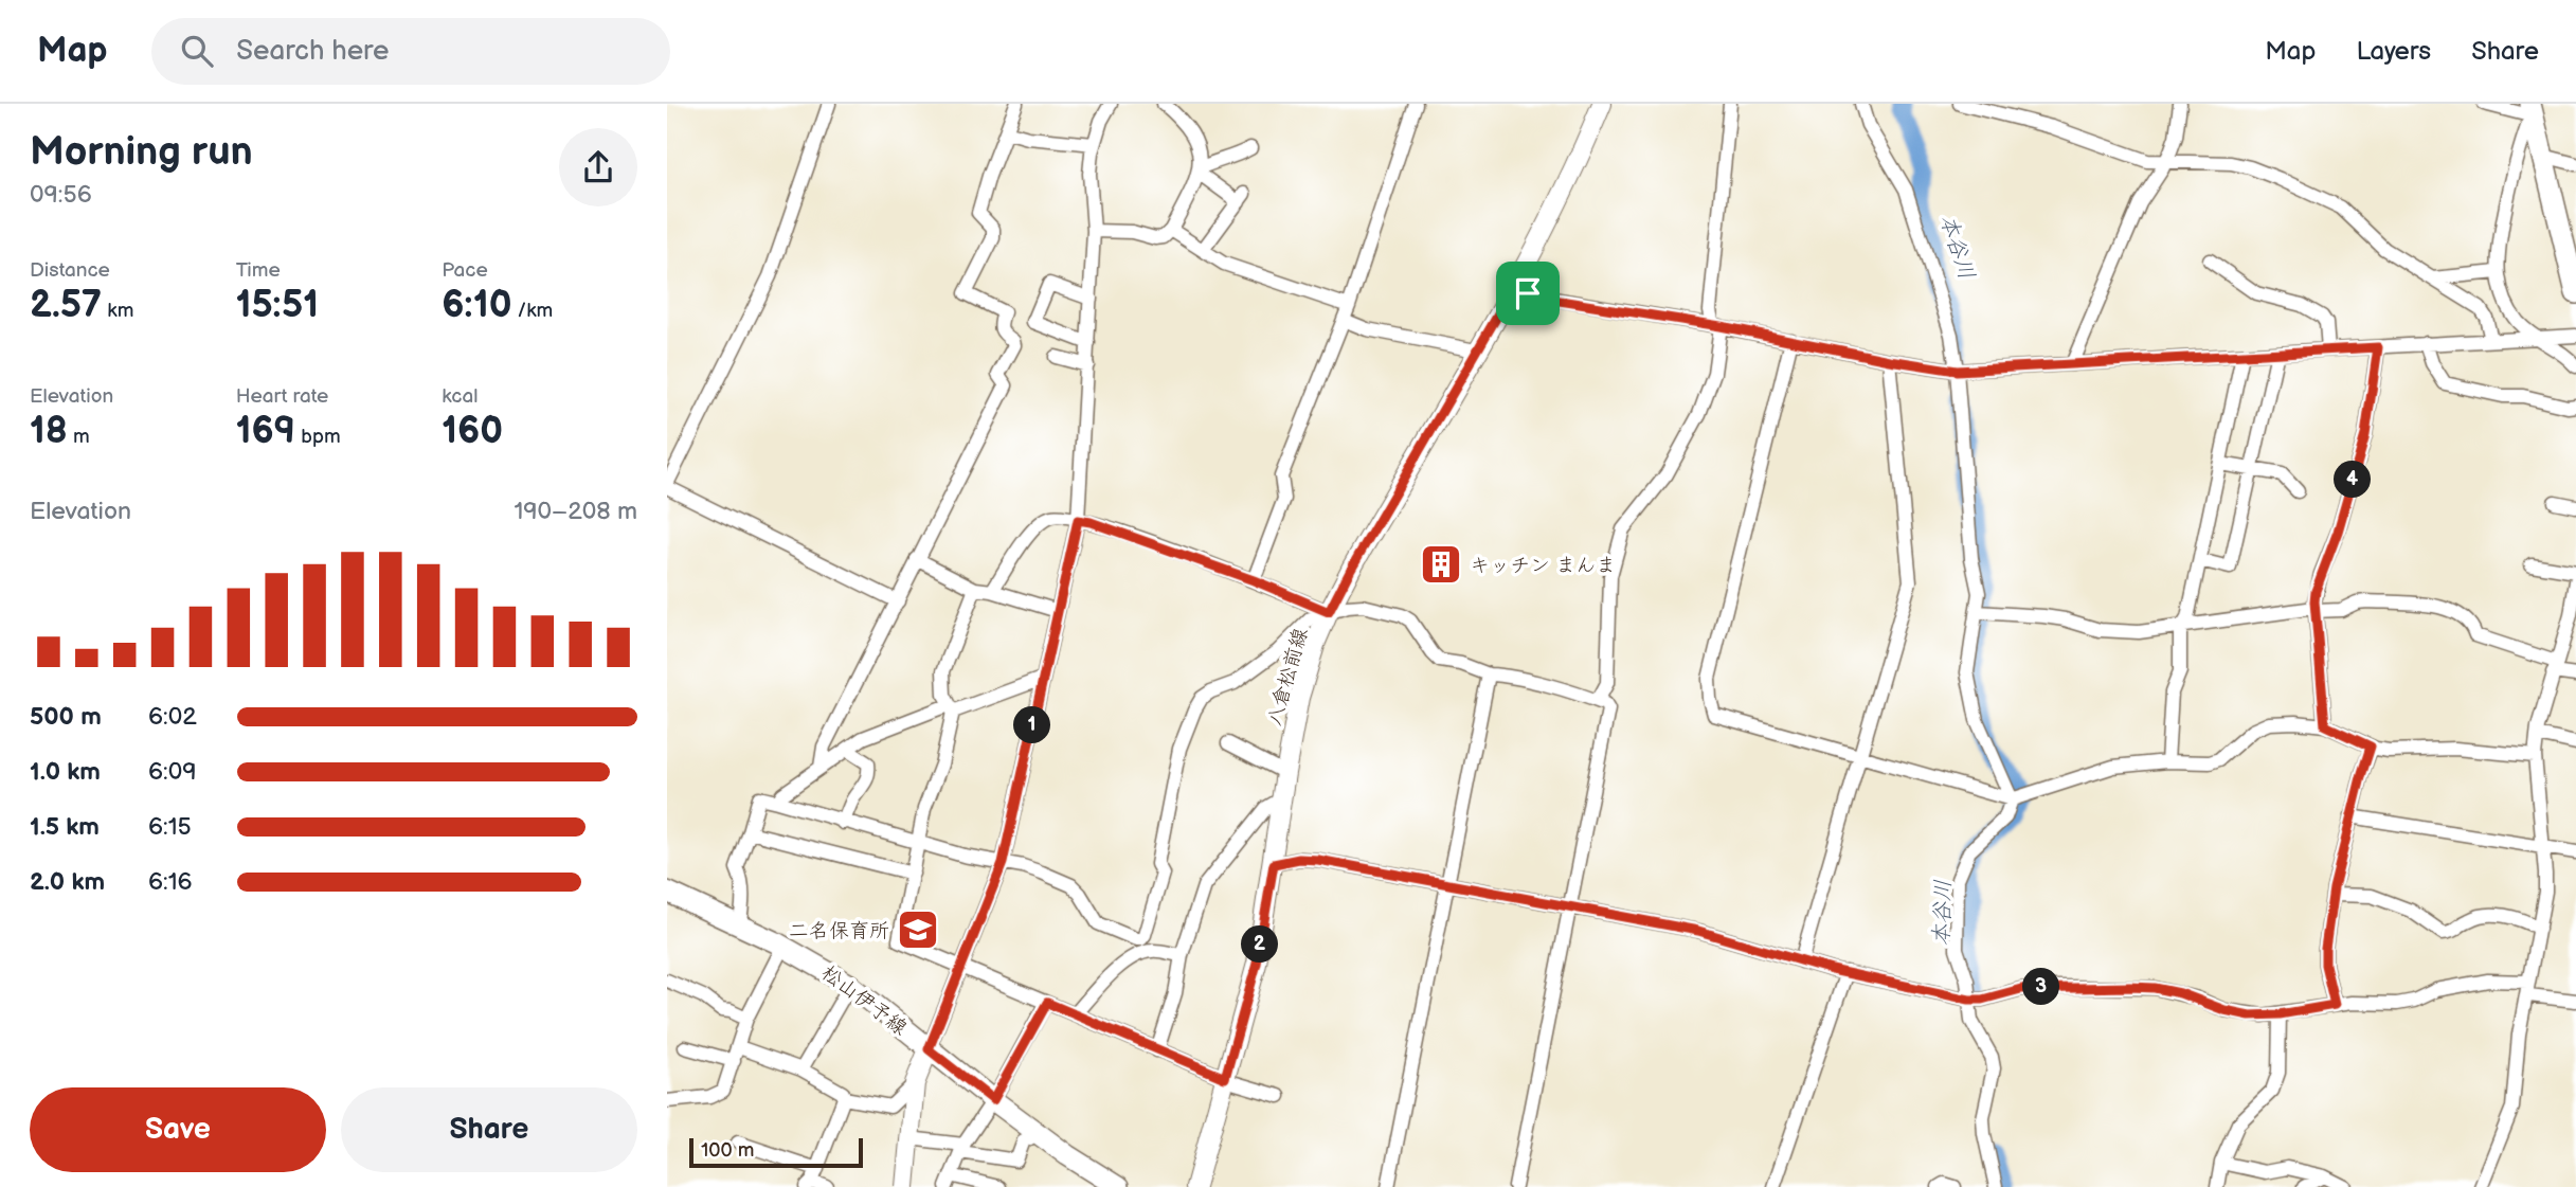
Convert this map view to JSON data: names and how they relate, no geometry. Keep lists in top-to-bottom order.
{
  "streets": {
    "main road": ["八倉松前線", "松山伊予線"]
  },
  "water": ["本谷川"],
  "places": {
    "building": ["キッチン まんま"],
    "school or university": ["二名保育所"]
  },
  "scale_bar": "100 m",
  "page": {
    "header": "Map",
    "search": "Search here",
    "nav": ["Map", "Layers", "Share"],
    "heading": ["Morning run", "09:56"],
    "stats": [
      ["Distance", "2.57 km"],
      ["Time", "15:51"],
      ["Pace", "6:10 /km"],
      ["Elevation", "18 m"],
      ["Heart rate", "169 bpm"],
      ["kcal", "160"]
    ],
    "pins": [
      "4",
      "1",
      "2",
      "3"
    ],
    "chart": ["Elevation", "190–208 m"],
    "list": [
      {
        "name": "500 m",
        "note": "6:02"
      },
      {
        "name": "1.0 km",
        "note": "6:09"
      },
      {
        "name": "1.5 km",
        "note": "6:15"
      },
      {
        "name": "2.0 km",
        "note": "6:16"
      }
    ],
    "buttons": ["Save", "Share"],
    "scale": "100 m"
  }
}
